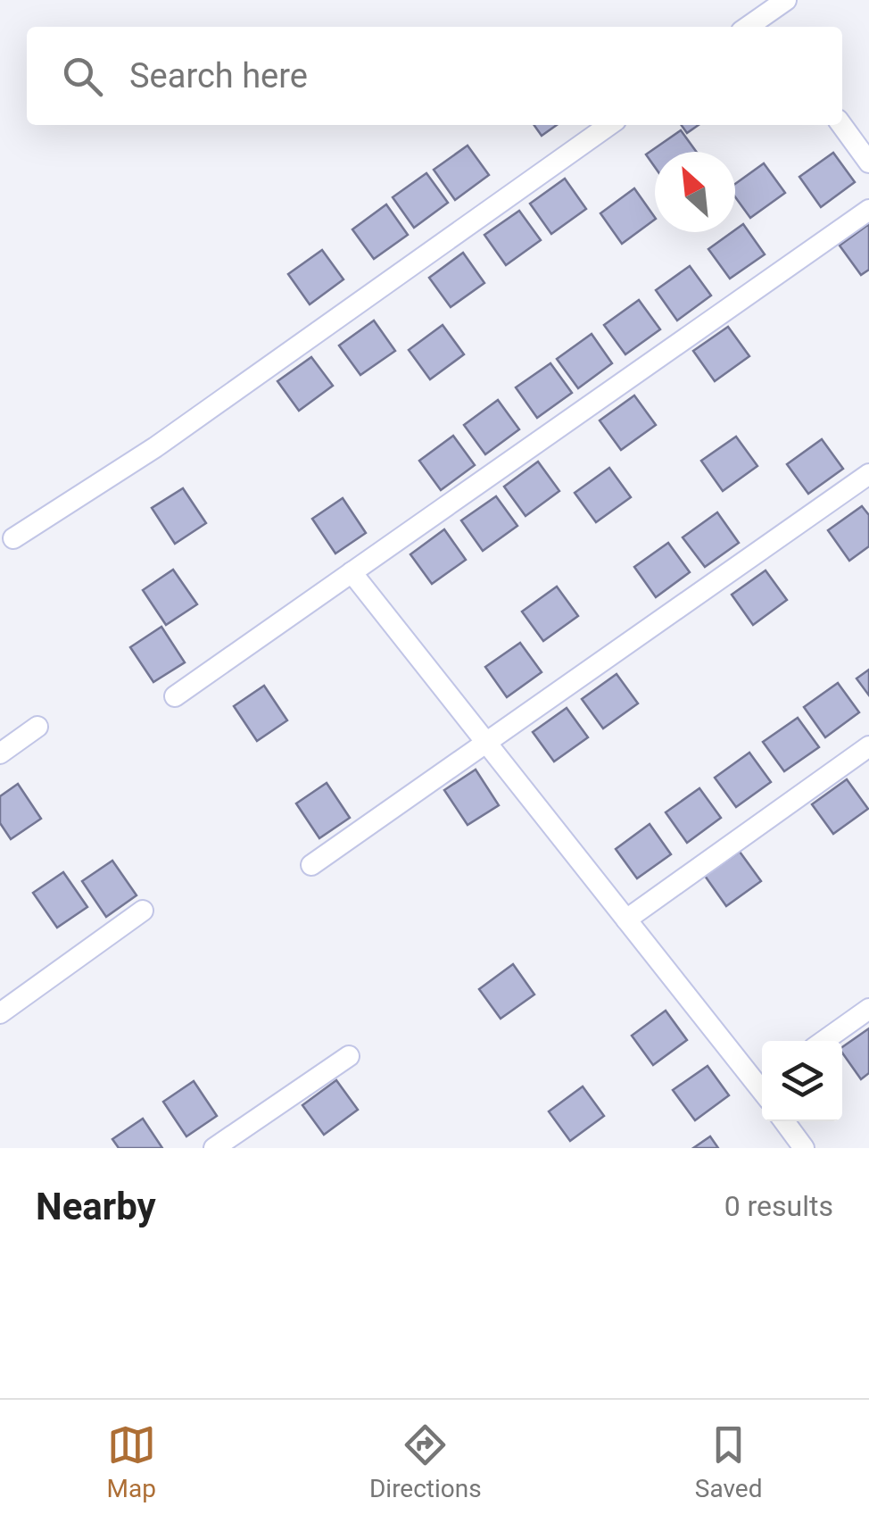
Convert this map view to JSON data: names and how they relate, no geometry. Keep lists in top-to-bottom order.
{
  "north": "top left",
  "page": {
    "search": "Search here",
    "heading": ["Nearby", "0 results"],
    "nav": ["Map", "Directions", "Saved"]
  }
}
